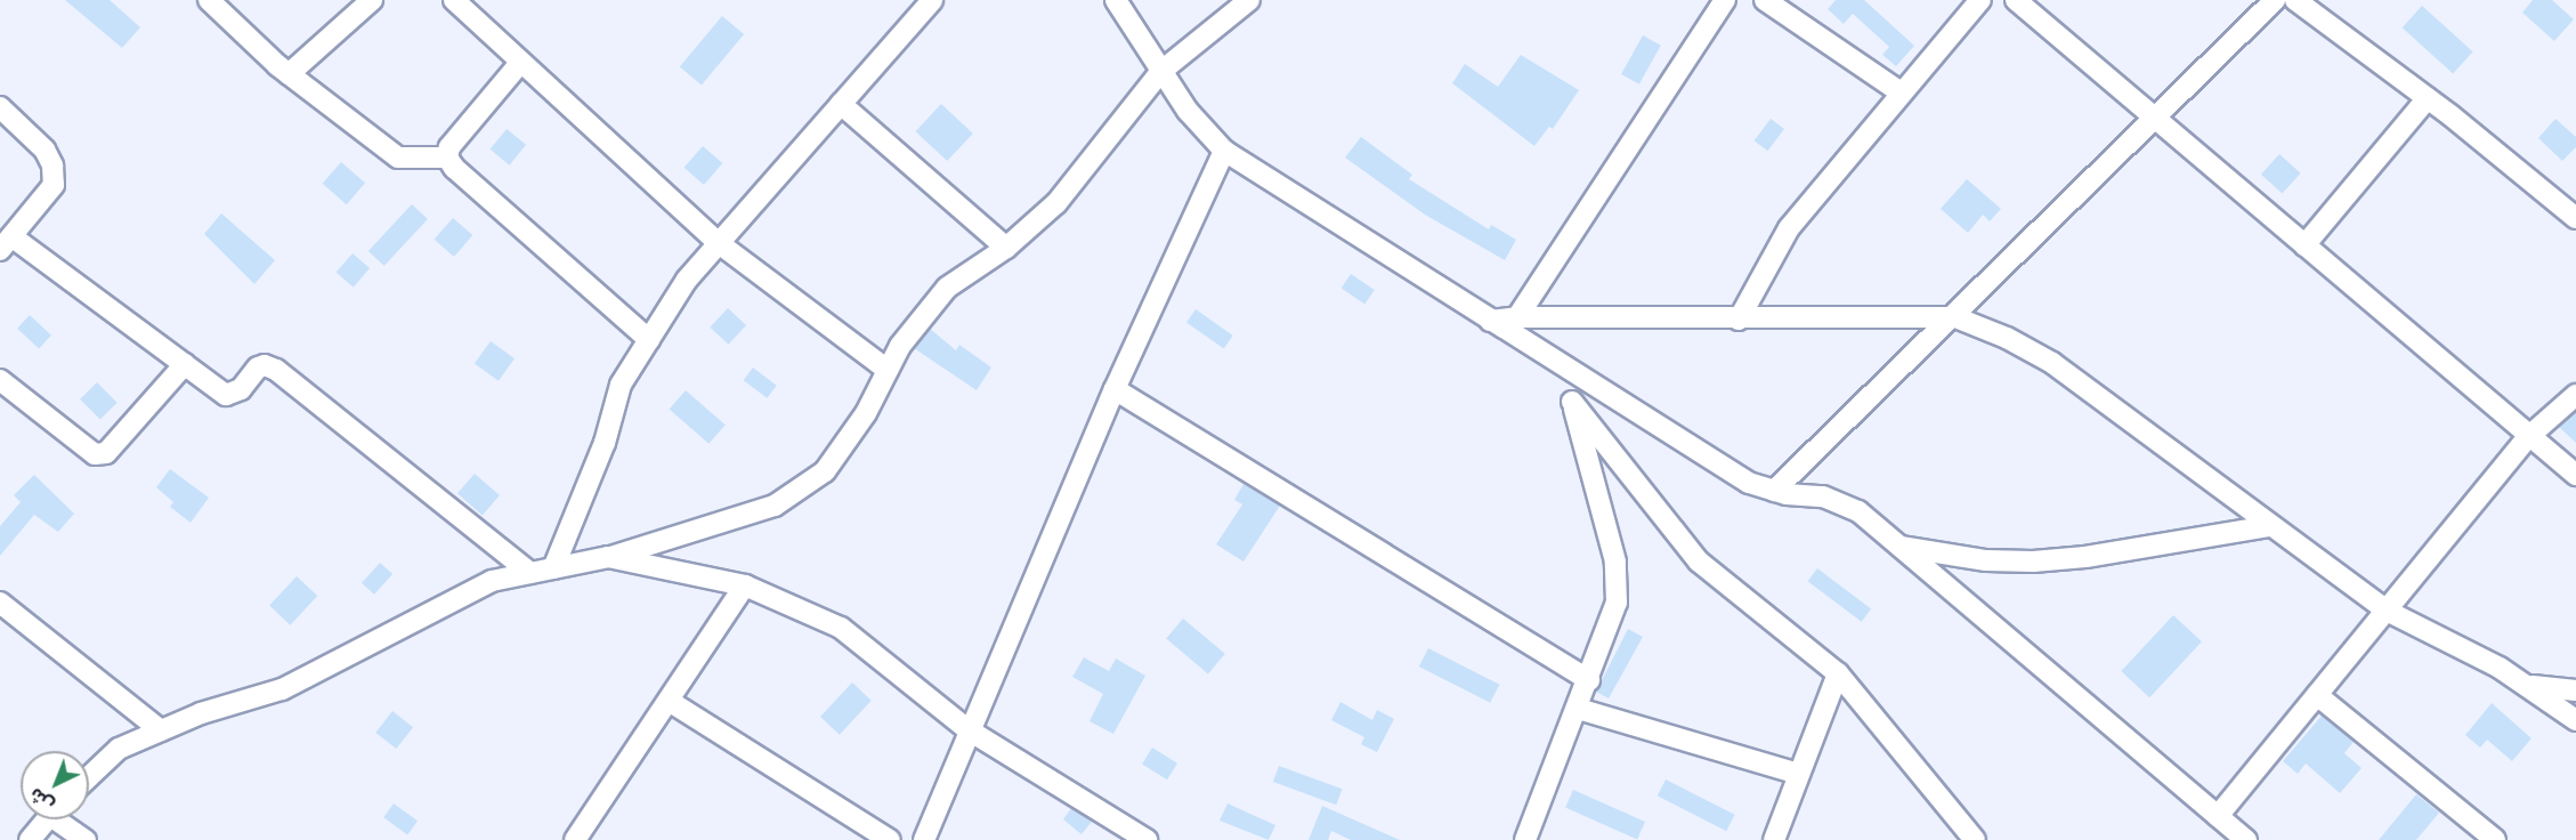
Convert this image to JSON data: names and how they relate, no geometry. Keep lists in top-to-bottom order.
{
  "north": "bottom left"
}
